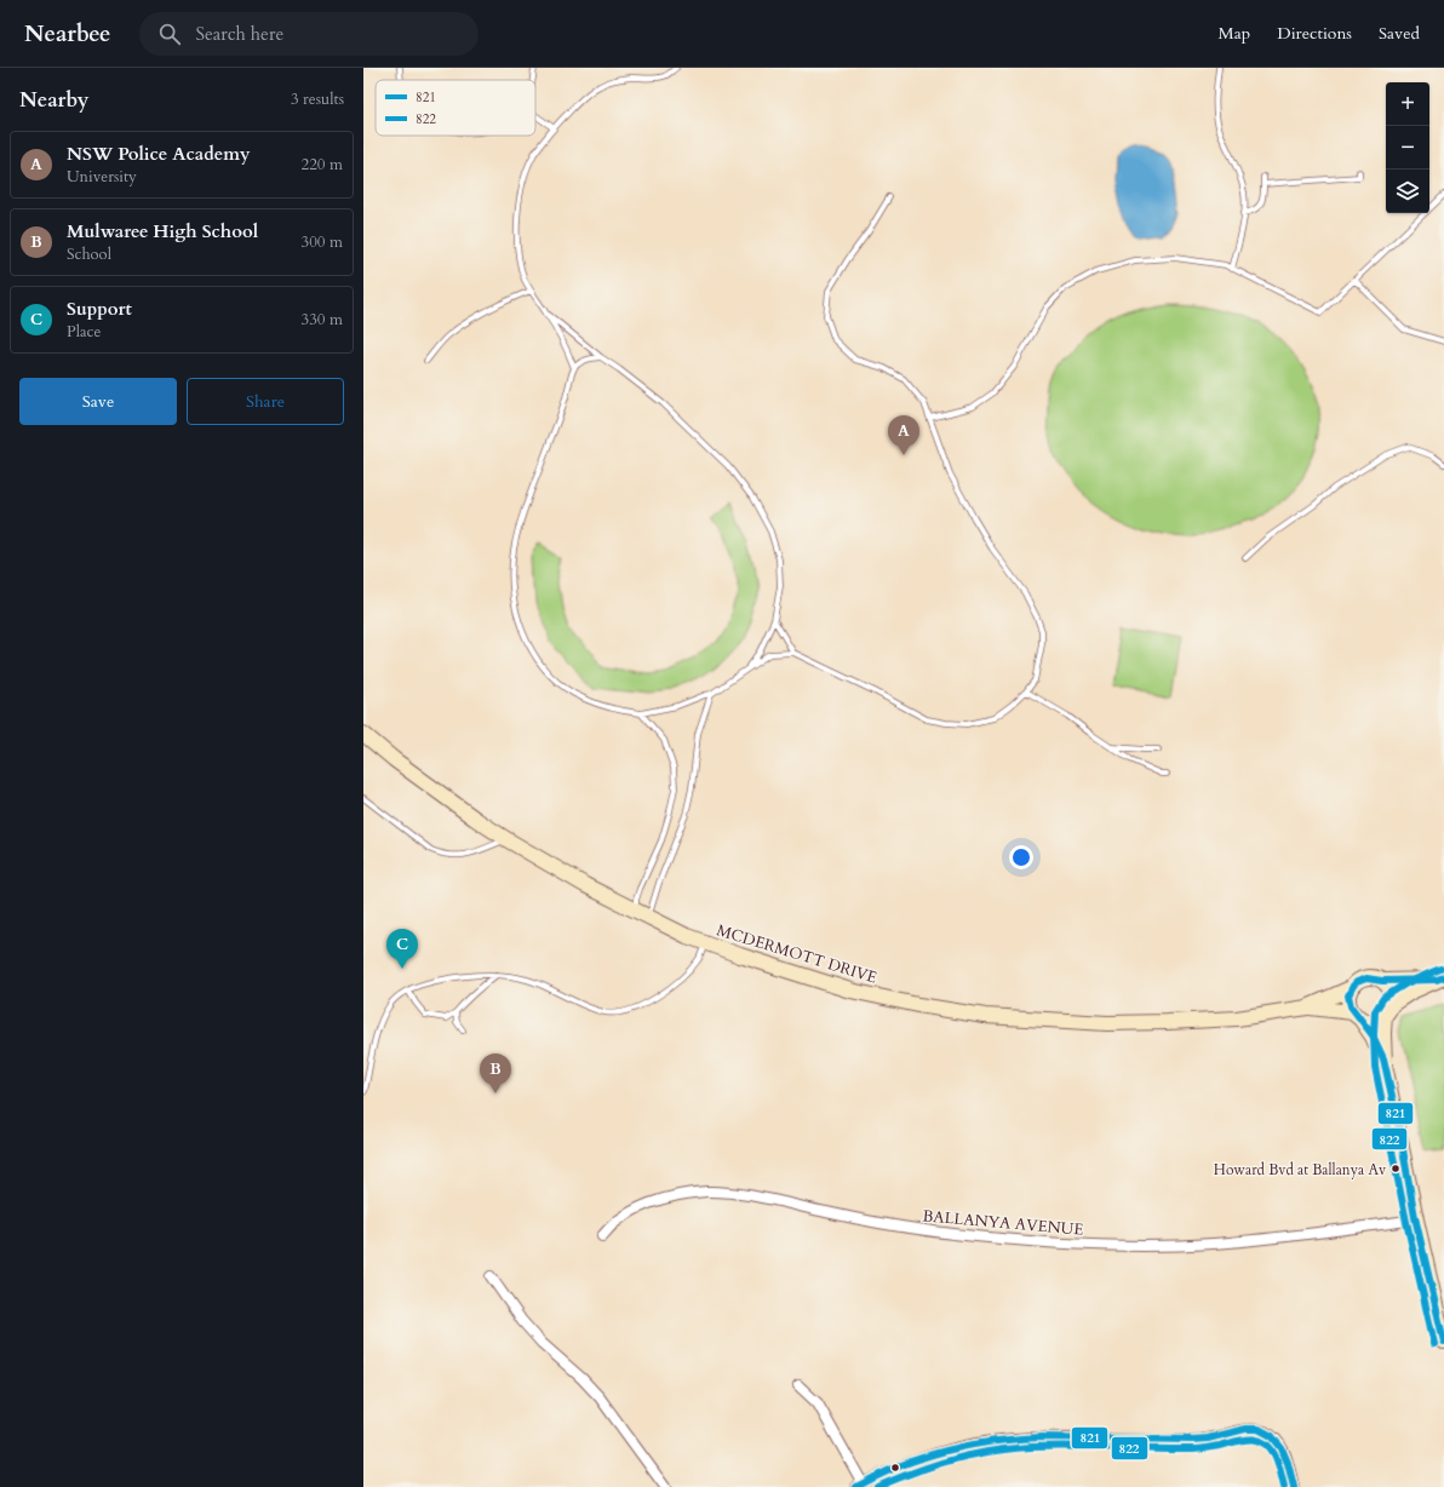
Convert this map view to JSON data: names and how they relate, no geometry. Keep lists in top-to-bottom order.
{
  "streets": {
    "main road": ["MCDERMOTT DRIVE"],
    "street": ["BALLANYA AVENUE"]
  },
  "places": ["Howard Bvd at Ballanya Av"],
  "lines": ["transit line 822", "transit line 821"],
  "legend": ["821", "822"],
  "page": {
    "header": "Nearbee",
    "search": "Search here",
    "nav": ["Map", "Directions", "Saved"],
    "heading": ["Nearby", "3 results"],
    "map_buttons": ["+", "−"],
    "list": [
      {
        "mark": "A",
        "name": "NSW Police Academy",
        "note": "University",
        "value": "220 m"
      },
      {
        "mark": "B",
        "name": "Mulwaree High School",
        "note": "School",
        "value": "300 m"
      },
      {
        "mark": "C",
        "name": "Support",
        "note": "Place",
        "value": "330 m"
      }
    ],
    "buttons": ["Save", "Share"],
    "pins": ["A", "C", "B"]
  }
}
